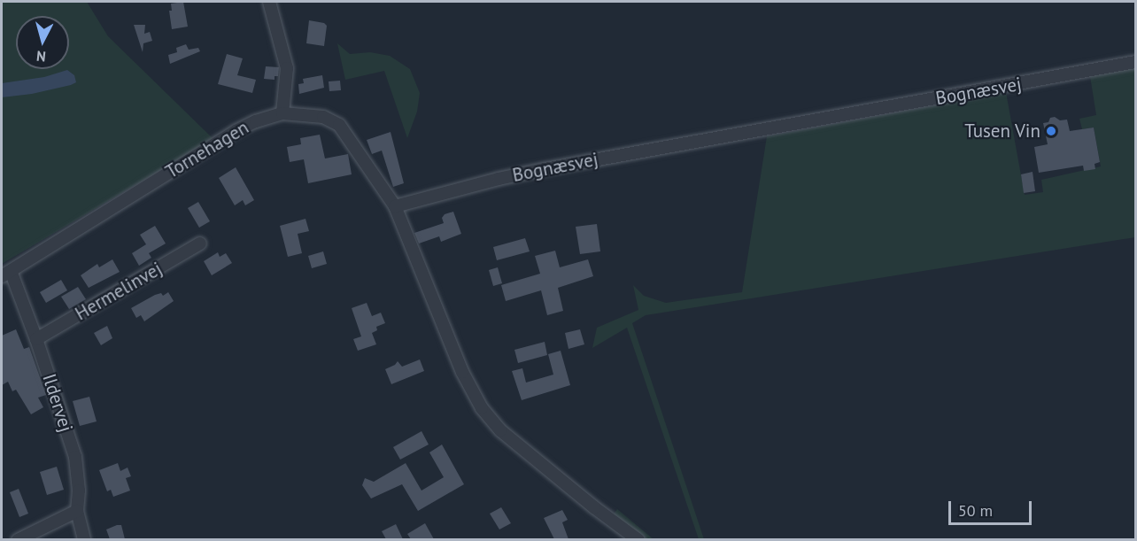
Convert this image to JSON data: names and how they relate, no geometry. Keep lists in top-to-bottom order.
{
  "streets": {
    "street": [
      "Bognæsvej",
      "Tornehagen",
      "Hermelinvej",
      "Ildervej"
    ]
  },
  "crossings": [
    ["Bognæsvej", "Tornehagen"],
    ["Tornehagen", "Ildervej"],
    ["Hermelinvej", "Ildervej"]
  ],
  "places": ["Tusen Vin"],
  "scale_bar": "50 m",
  "north": "bottom"
}
